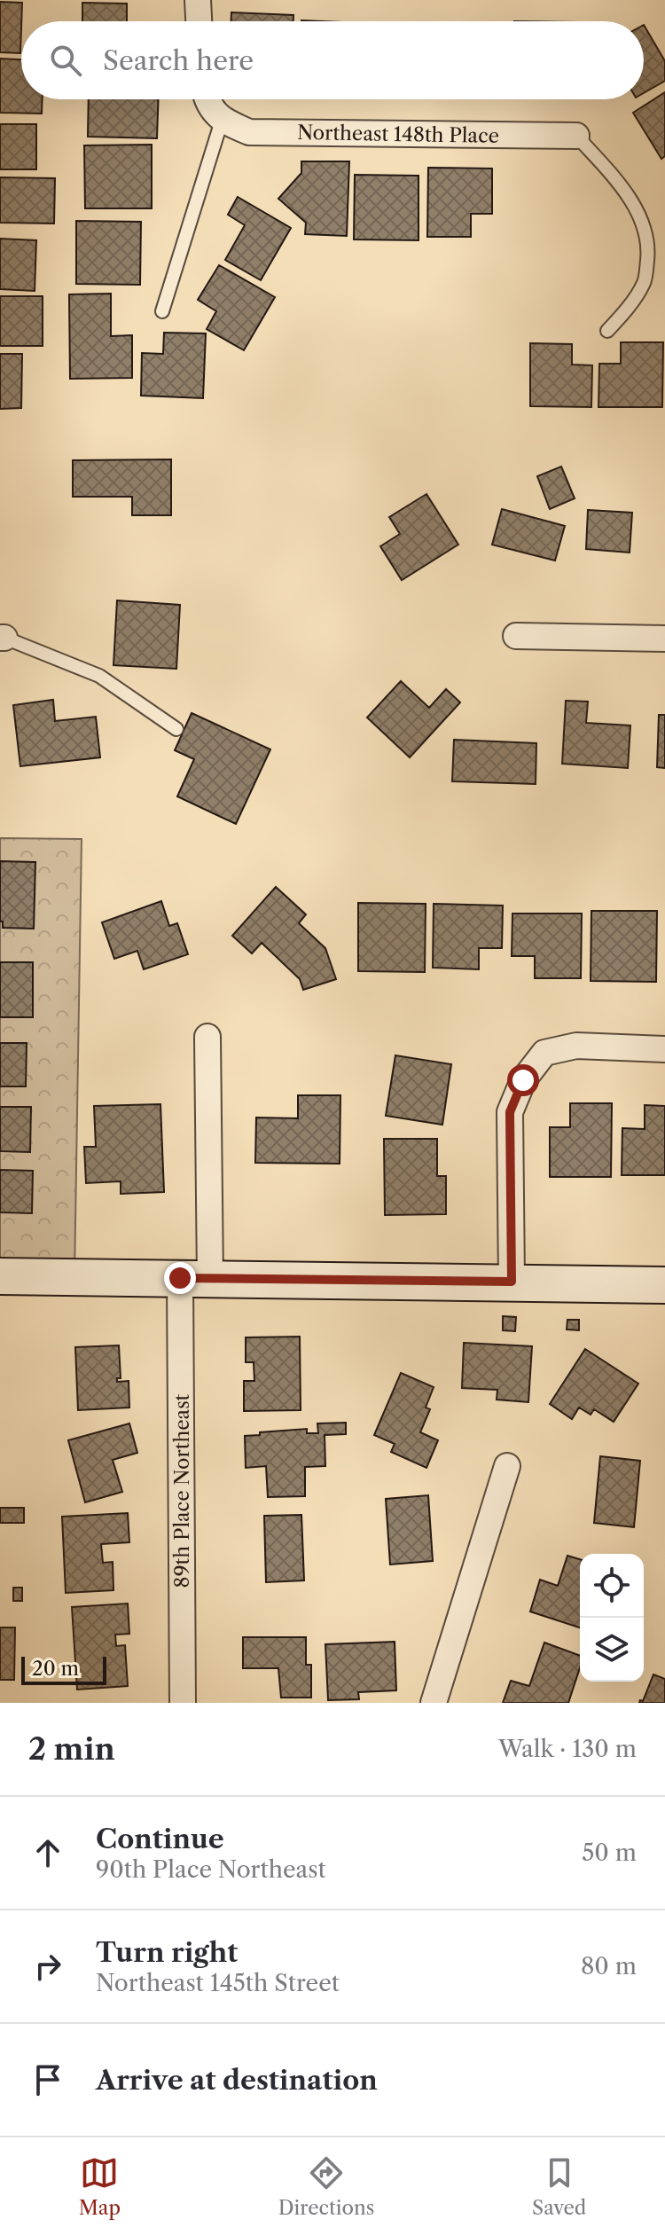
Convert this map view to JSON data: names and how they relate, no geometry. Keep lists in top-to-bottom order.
{
  "streets": {
    "street": ["Northeast 148th Place", "89th Place Northeast"]
  },
  "scale_bar": "20 m",
  "page": {
    "search": "Search here",
    "scale": "20 m",
    "heading": ["2 min", "Walk · 130 m"],
    "list": [
      ["Continue", "90th Place Northeast", "50 m"],
      ["Turn right", "Northeast 145th Street", "80 m"],
      "Arrive at destination"
    ],
    "nav": ["Map", "Directions", "Saved"]
  }
}
